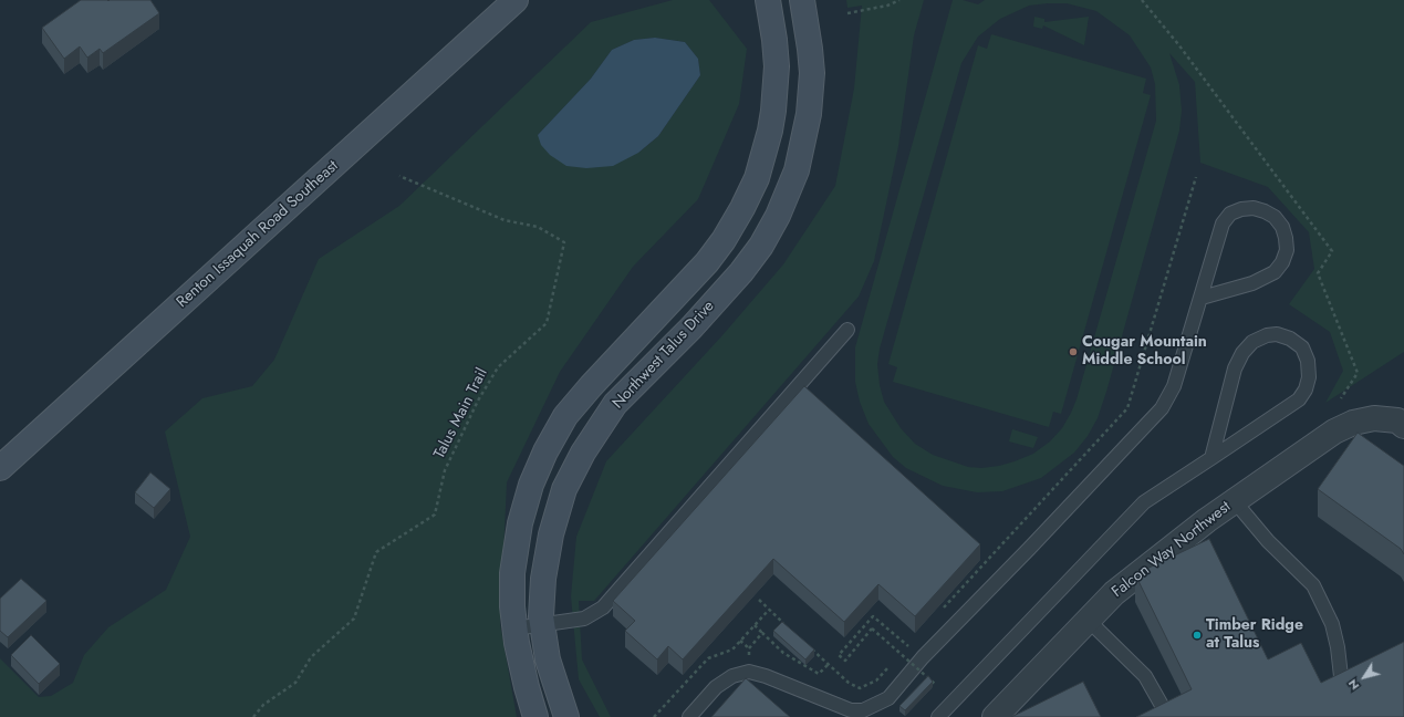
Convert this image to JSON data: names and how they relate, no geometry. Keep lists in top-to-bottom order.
{
  "streets": {
    "street": ["Renton Issaquah Road Southeast", "Northwest Talus Drive", "Falcon Way Northwest"],
    "path": ["Talus Main Trail"]
  },
  "places": ["Cougar Mountain Middle School", "Timber Ridge at Talus"],
  "north": "bottom left"
}
